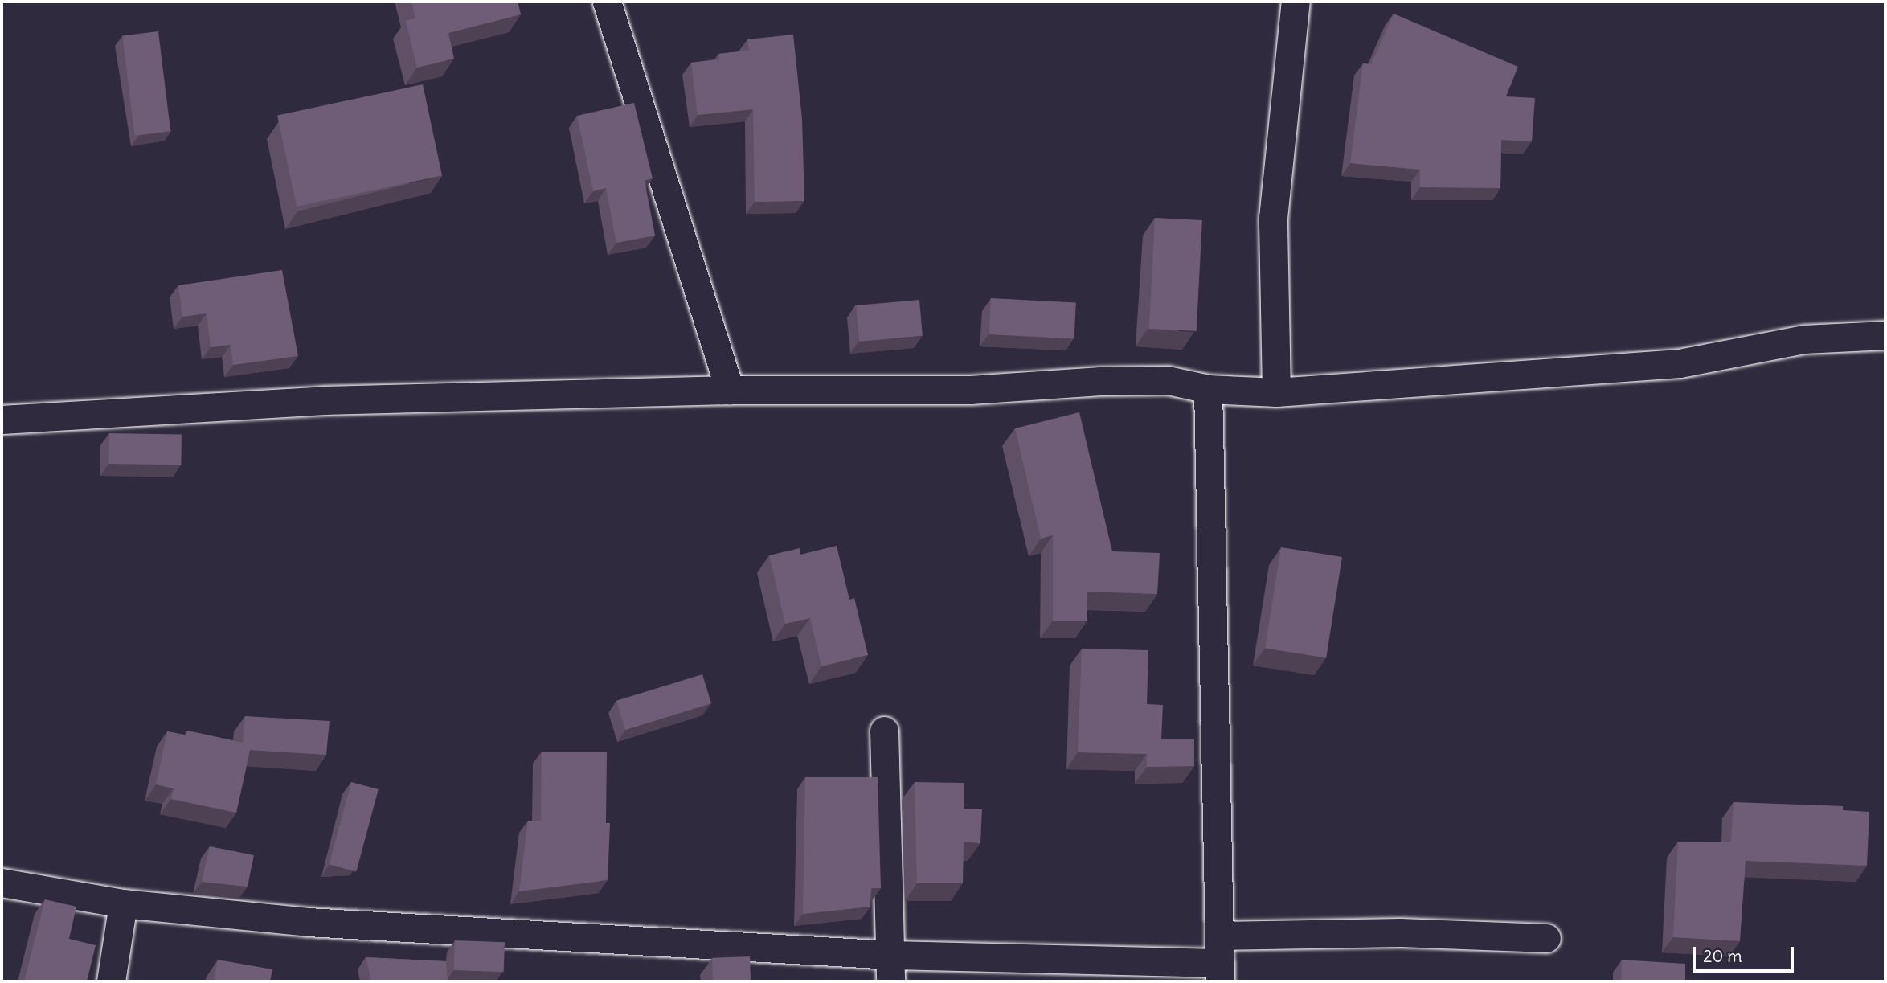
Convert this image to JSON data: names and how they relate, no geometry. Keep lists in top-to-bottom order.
{
  "scale_bar": "20 m"
}
